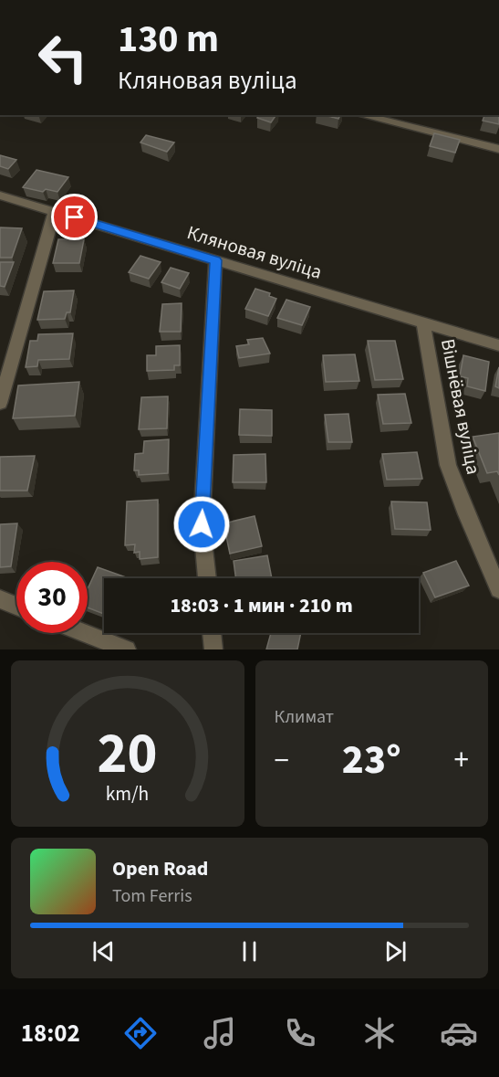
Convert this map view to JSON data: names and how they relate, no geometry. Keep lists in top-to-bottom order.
{
  "streets": {
    "street": ["Кляновая вуліца", "Вішнёвая вуліца"]
  },
  "crossings": [
    ["Кляновая вуліца", "Вішнёвая вуліца"]
  ],
  "page": {
    "turn": ["130 m", "Кляновая вуліца"],
    "limit": "30",
    "trip": "18:03 · 1 мин · 210 m",
    "tile": "Климат",
    "heat": ["−", "23°", "+"],
    "song": ["Open Road", "Tom Ferris"],
    "tabs": "18:02",
    "gauge": ["20", "km/h"]
  }
}
